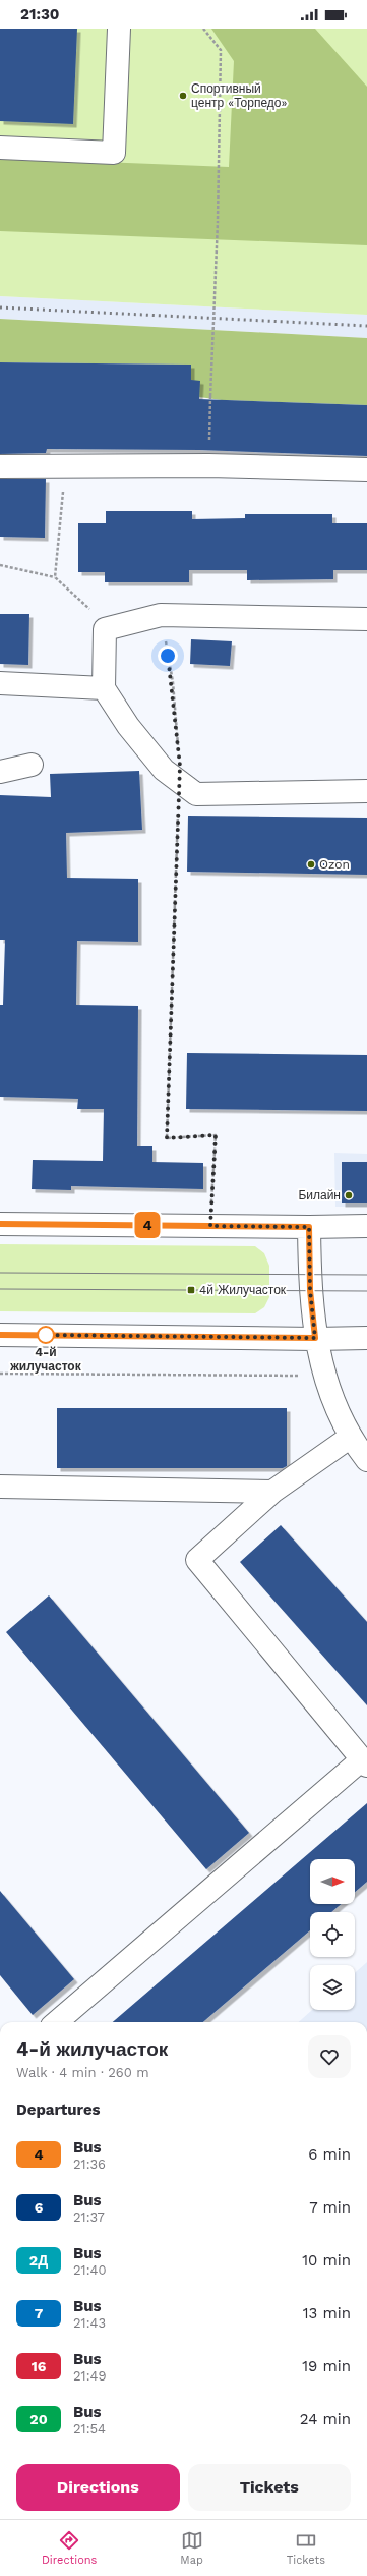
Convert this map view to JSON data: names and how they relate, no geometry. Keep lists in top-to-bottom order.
{
  "places": {
    "other": [
      "Спортивный центр «Торпедо»",
      "Ozon",
      "Билайн",
      "4-й жилучасток"
    ],
    "transit": ["4й Жилучасток"]
  },
  "lines": ["bus line 4"],
  "north": "right",
  "page": {
    "status": "21:30",
    "on_map": "4",
    "heading": [
      ["4-й жилучасток", "Walk · 4 min · 260 m"],
      "Departures"
    ],
    "list": [
      {
        "mark": "4",
        "name": "Bus",
        "note": "21:36",
        "value": "6 min"
      },
      {
        "mark": "6",
        "name": "Bus",
        "note": "21:37",
        "value": "7 min"
      },
      {
        "mark": "2Д",
        "name": "Bus",
        "note": "21:40",
        "value": "10 min"
      },
      {
        "mark": "7",
        "name": "Bus",
        "note": "21:43",
        "value": "13 min"
      },
      {
        "mark": "16",
        "name": "Bus",
        "note": "21:49",
        "value": "19 min"
      },
      {
        "mark": "20",
        "name": "Bus",
        "note": "21:54",
        "value": "24 min"
      }
    ],
    "buttons": ["Directions", "Tickets"],
    "tabs": ["Directions", "Map", "Tickets"]
  }
}
